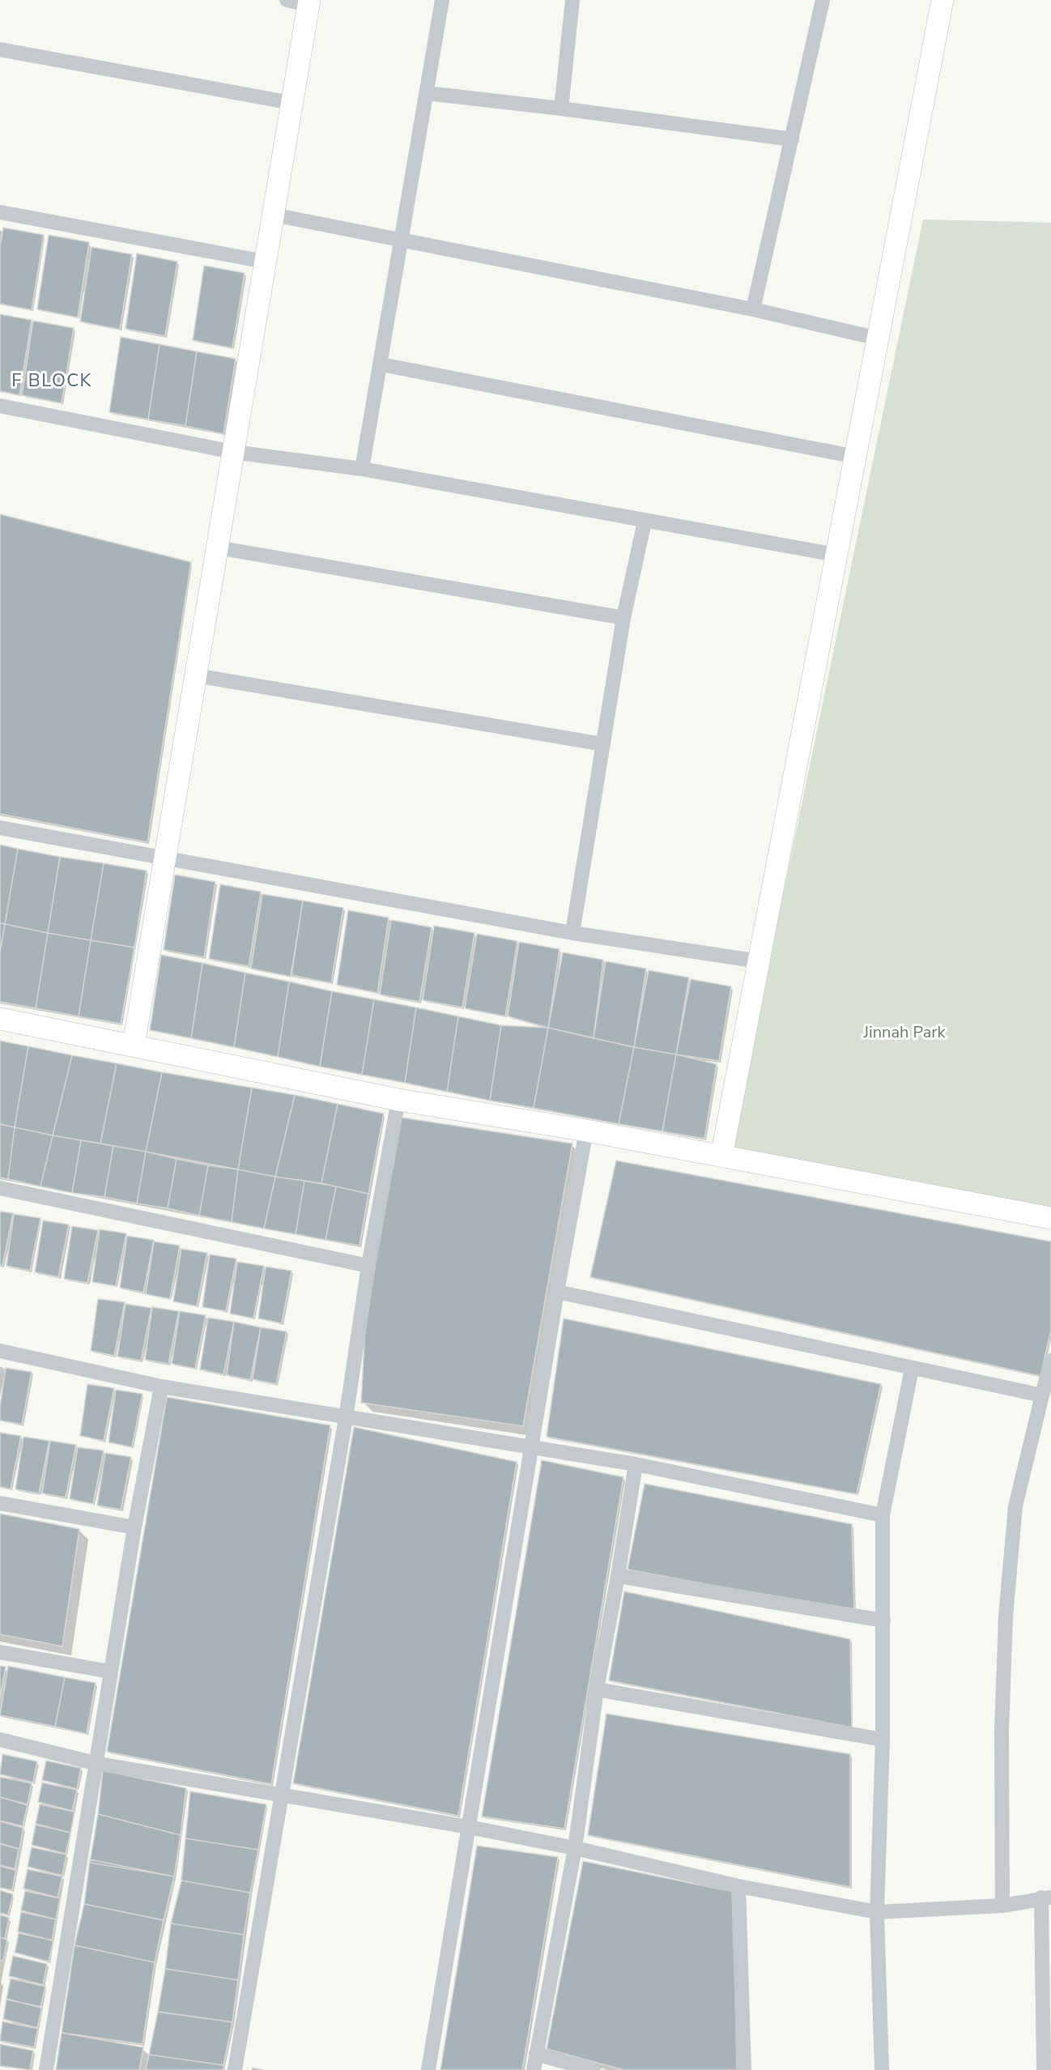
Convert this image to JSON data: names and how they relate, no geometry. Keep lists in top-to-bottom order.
{
  "districts": ["F BLOCK"],
  "parks": ["Jinnah Park"]
}
